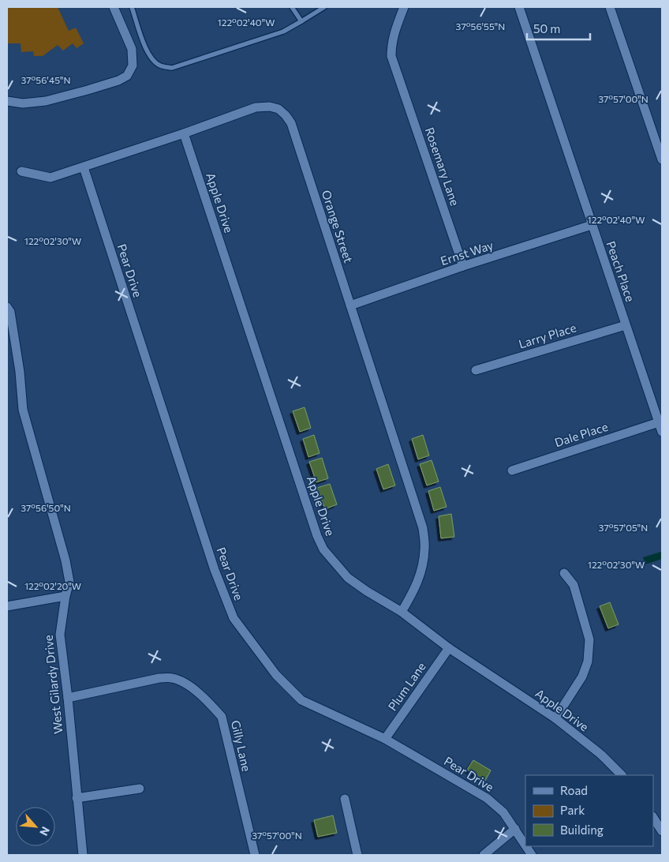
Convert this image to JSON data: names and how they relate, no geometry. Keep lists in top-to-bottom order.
{
  "streets": {
    "street": [
      "Rosemary Lane",
      "Apple Drive",
      "Orange Street",
      "Ernst Way",
      "Pear Drive",
      "Peach Place",
      "Larry Place",
      "Dale Place",
      "West Gilardy Drive",
      "Plum Lane",
      "Gilly Lane"
    ]
  },
  "crossings": [
    ["Rosemary Lane", "Ernst Way"],
    ["Apple Drive", "Orange Street"],
    ["Apple Drive", "Plum Lane"],
    ["Orange Street", "Ernst Way"],
    ["Orange Street", "Pear Drive"],
    ["Ernst Way", "Peach Place"],
    ["Pear Drive", "Plum Lane"],
    ["Peach Place", "Larry Place"],
    ["Peach Place", "Dale Place"],
    ["West Gilardy Drive", "Gilly Lane"]
  ],
  "legend": ["Road", "Park", "Building"],
  "scale_bar": "50 m",
  "north": "bottom right",
  "coordinates": [
    "122°02'40\"W",
    "37°56'55\"N",
    "37°56'45\"N",
    "37°57'00\"N",
    "122°02'30\"W",
    "37°56'50\"N",
    "37°57'05\"N",
    "122°02'20\"W"
  ]
}
